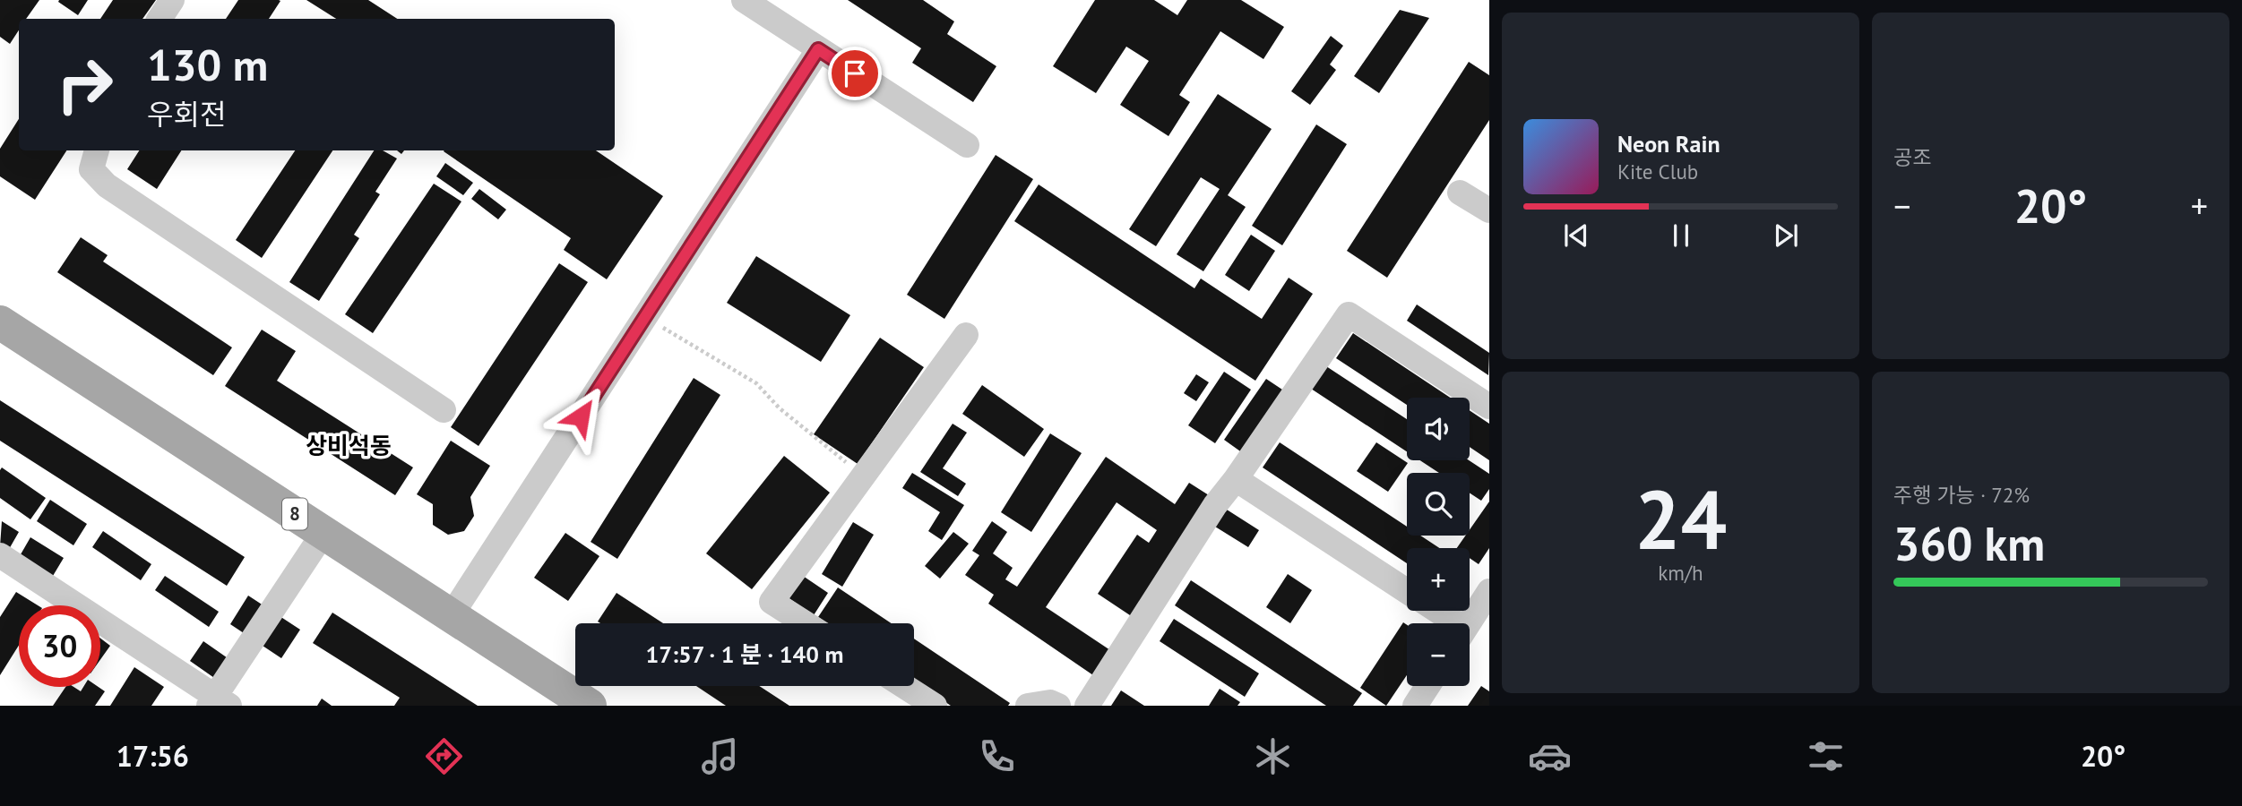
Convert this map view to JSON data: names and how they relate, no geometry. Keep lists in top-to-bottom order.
{
  "streets": {
    "main road": ["8"]
  },
  "districts": ["상비석동"],
  "page": {
    "tile": [
      "공조",
      ["24", "km/h"],
      ["주행 가능 · 72%", "360 km"]
    ],
    "turn": ["130 m", "우회전"],
    "song": ["Neon Rain", "Kite Club"],
    "heat": ["−", "20°", "+"],
    "map_buttons": ["+", "−"],
    "limit": "30",
    "trip": "17:57 · 1 분 · 140 m",
    "tabs": ["17:56", "20°"]
  }
}
